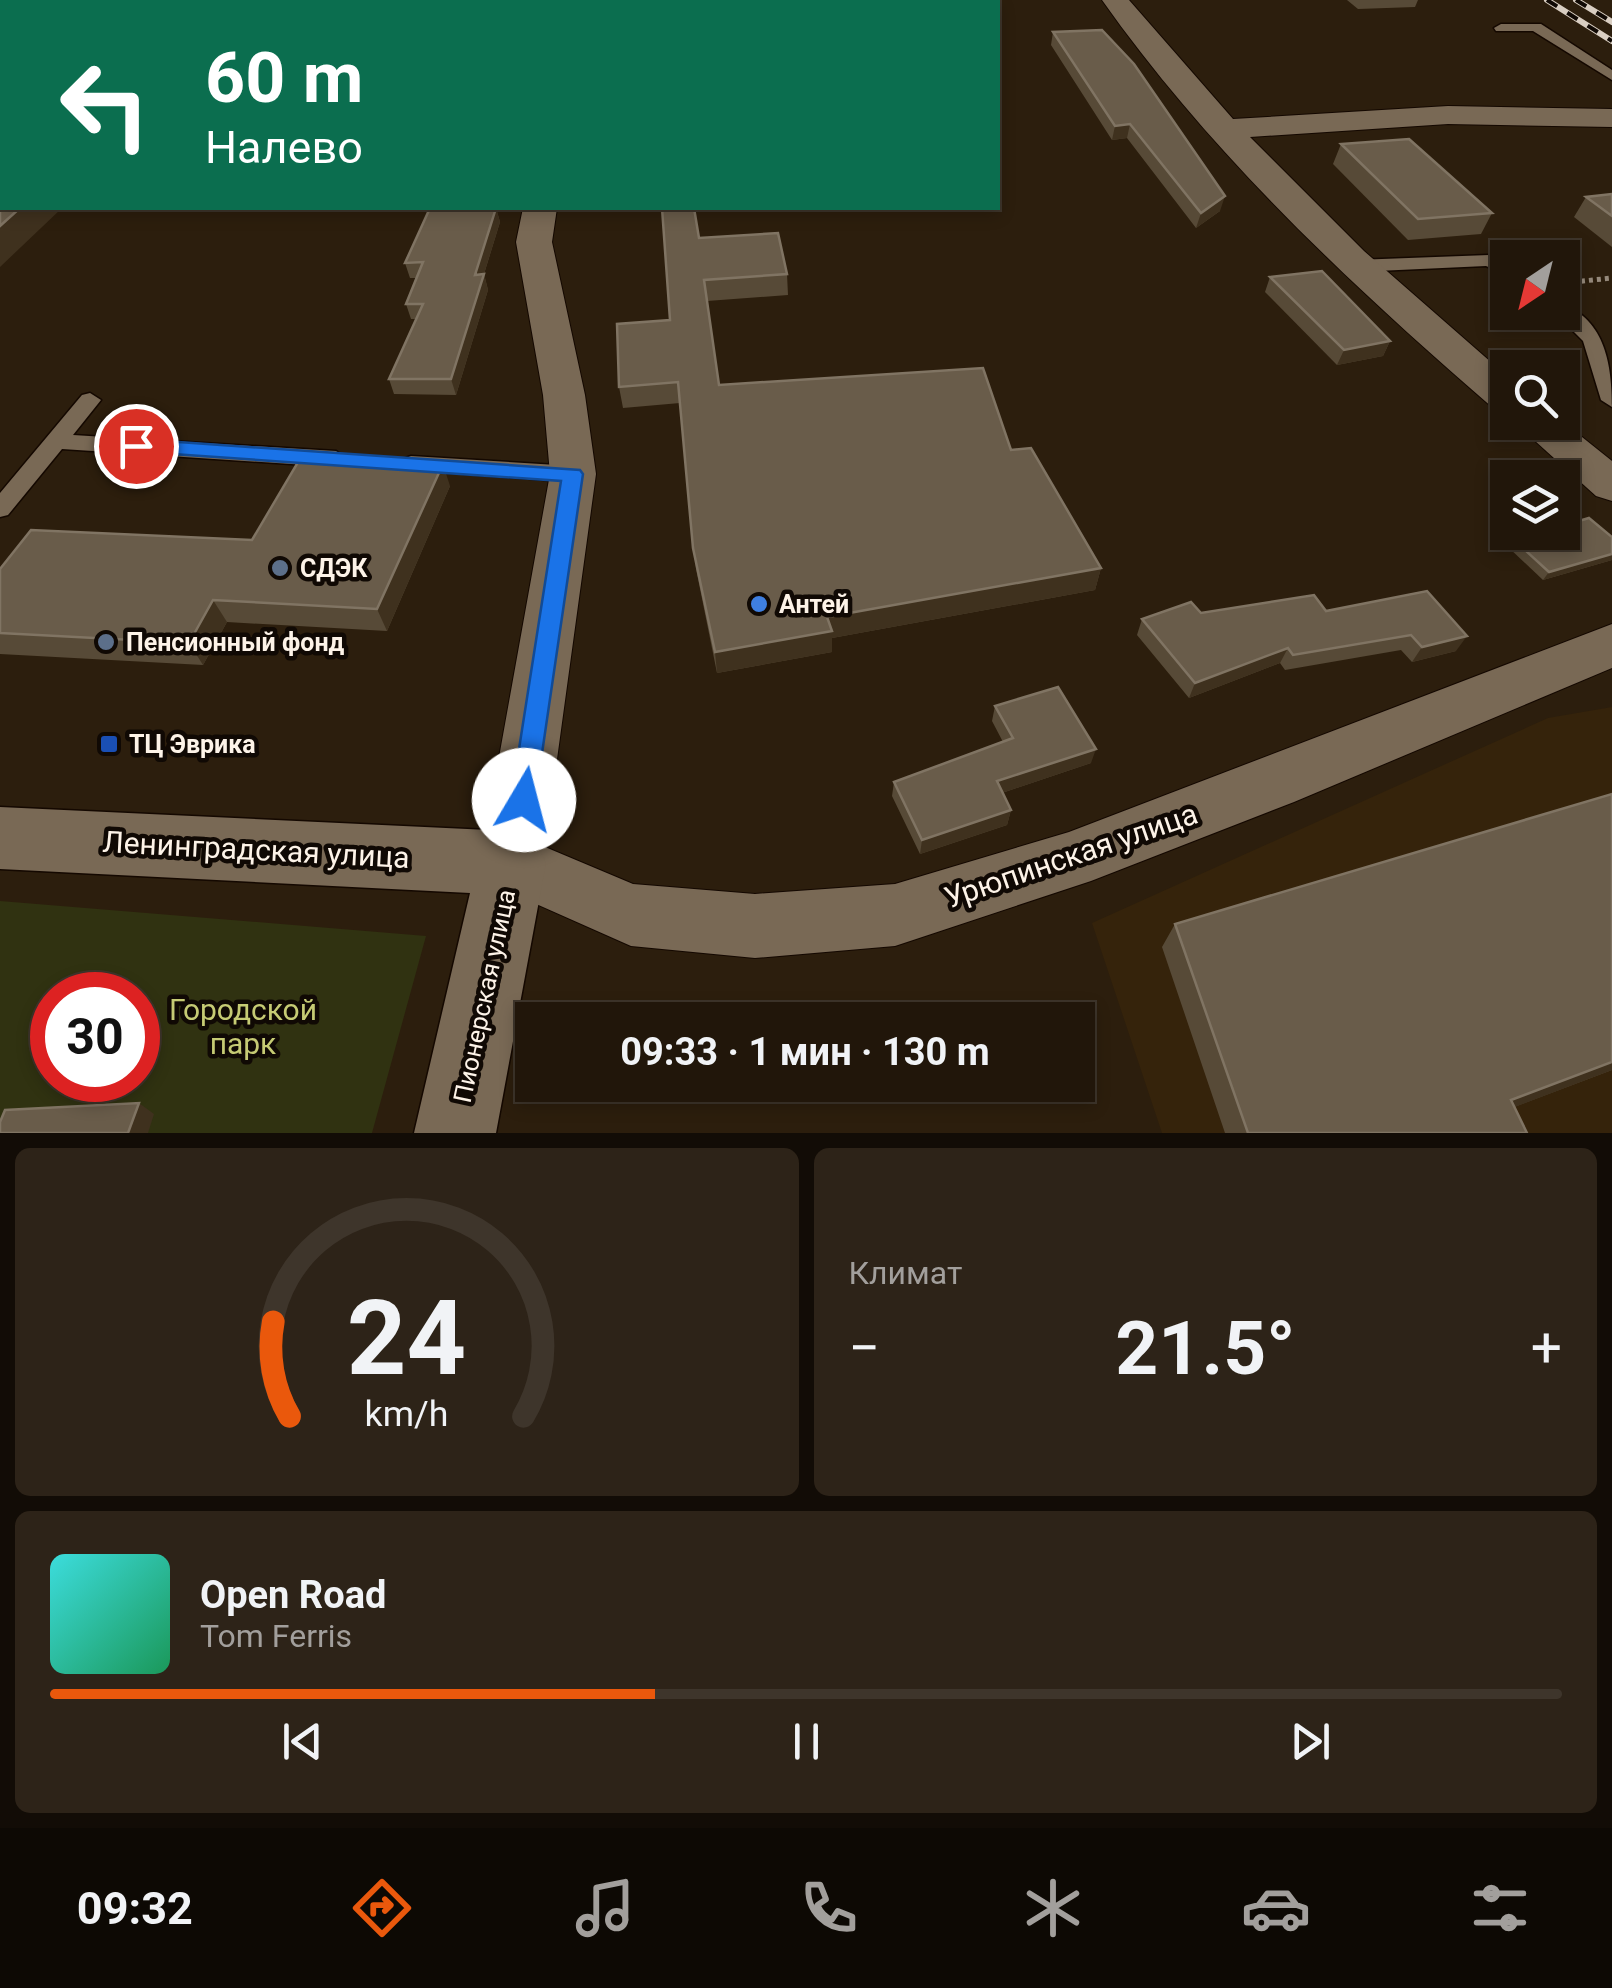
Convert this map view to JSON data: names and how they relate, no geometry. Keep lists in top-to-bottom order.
{
  "streets": {
    "street": ["Ленинградская улица", "Урюпинская улица", "Пионерская улица"]
  },
  "crossings": [
    ["Ленинградская улица", "Урюпинская улица"],
    ["Ленинградская улица", "Пионерская улица"],
    ["Урюпинская улица", "Пионерская улица"]
  ],
  "parks": ["Городской парк"],
  "places": {
    "other": ["СДЭК", "Антей", "Пенсионный фонд"],
    "transit": ["ТЦ Эврика"]
  },
  "north": "bottom left",
  "page": {
    "turn": ["60 m", "Налево"],
    "limit": "30",
    "trip": "09:33 · 1 мин · 130 m",
    "tile": "Климат",
    "heat": ["−", "21.5°", "+"],
    "song": ["Open Road", "Tom Ferris"],
    "tabs": "09:32",
    "gauge": ["24", "km/h"]
  }
}
